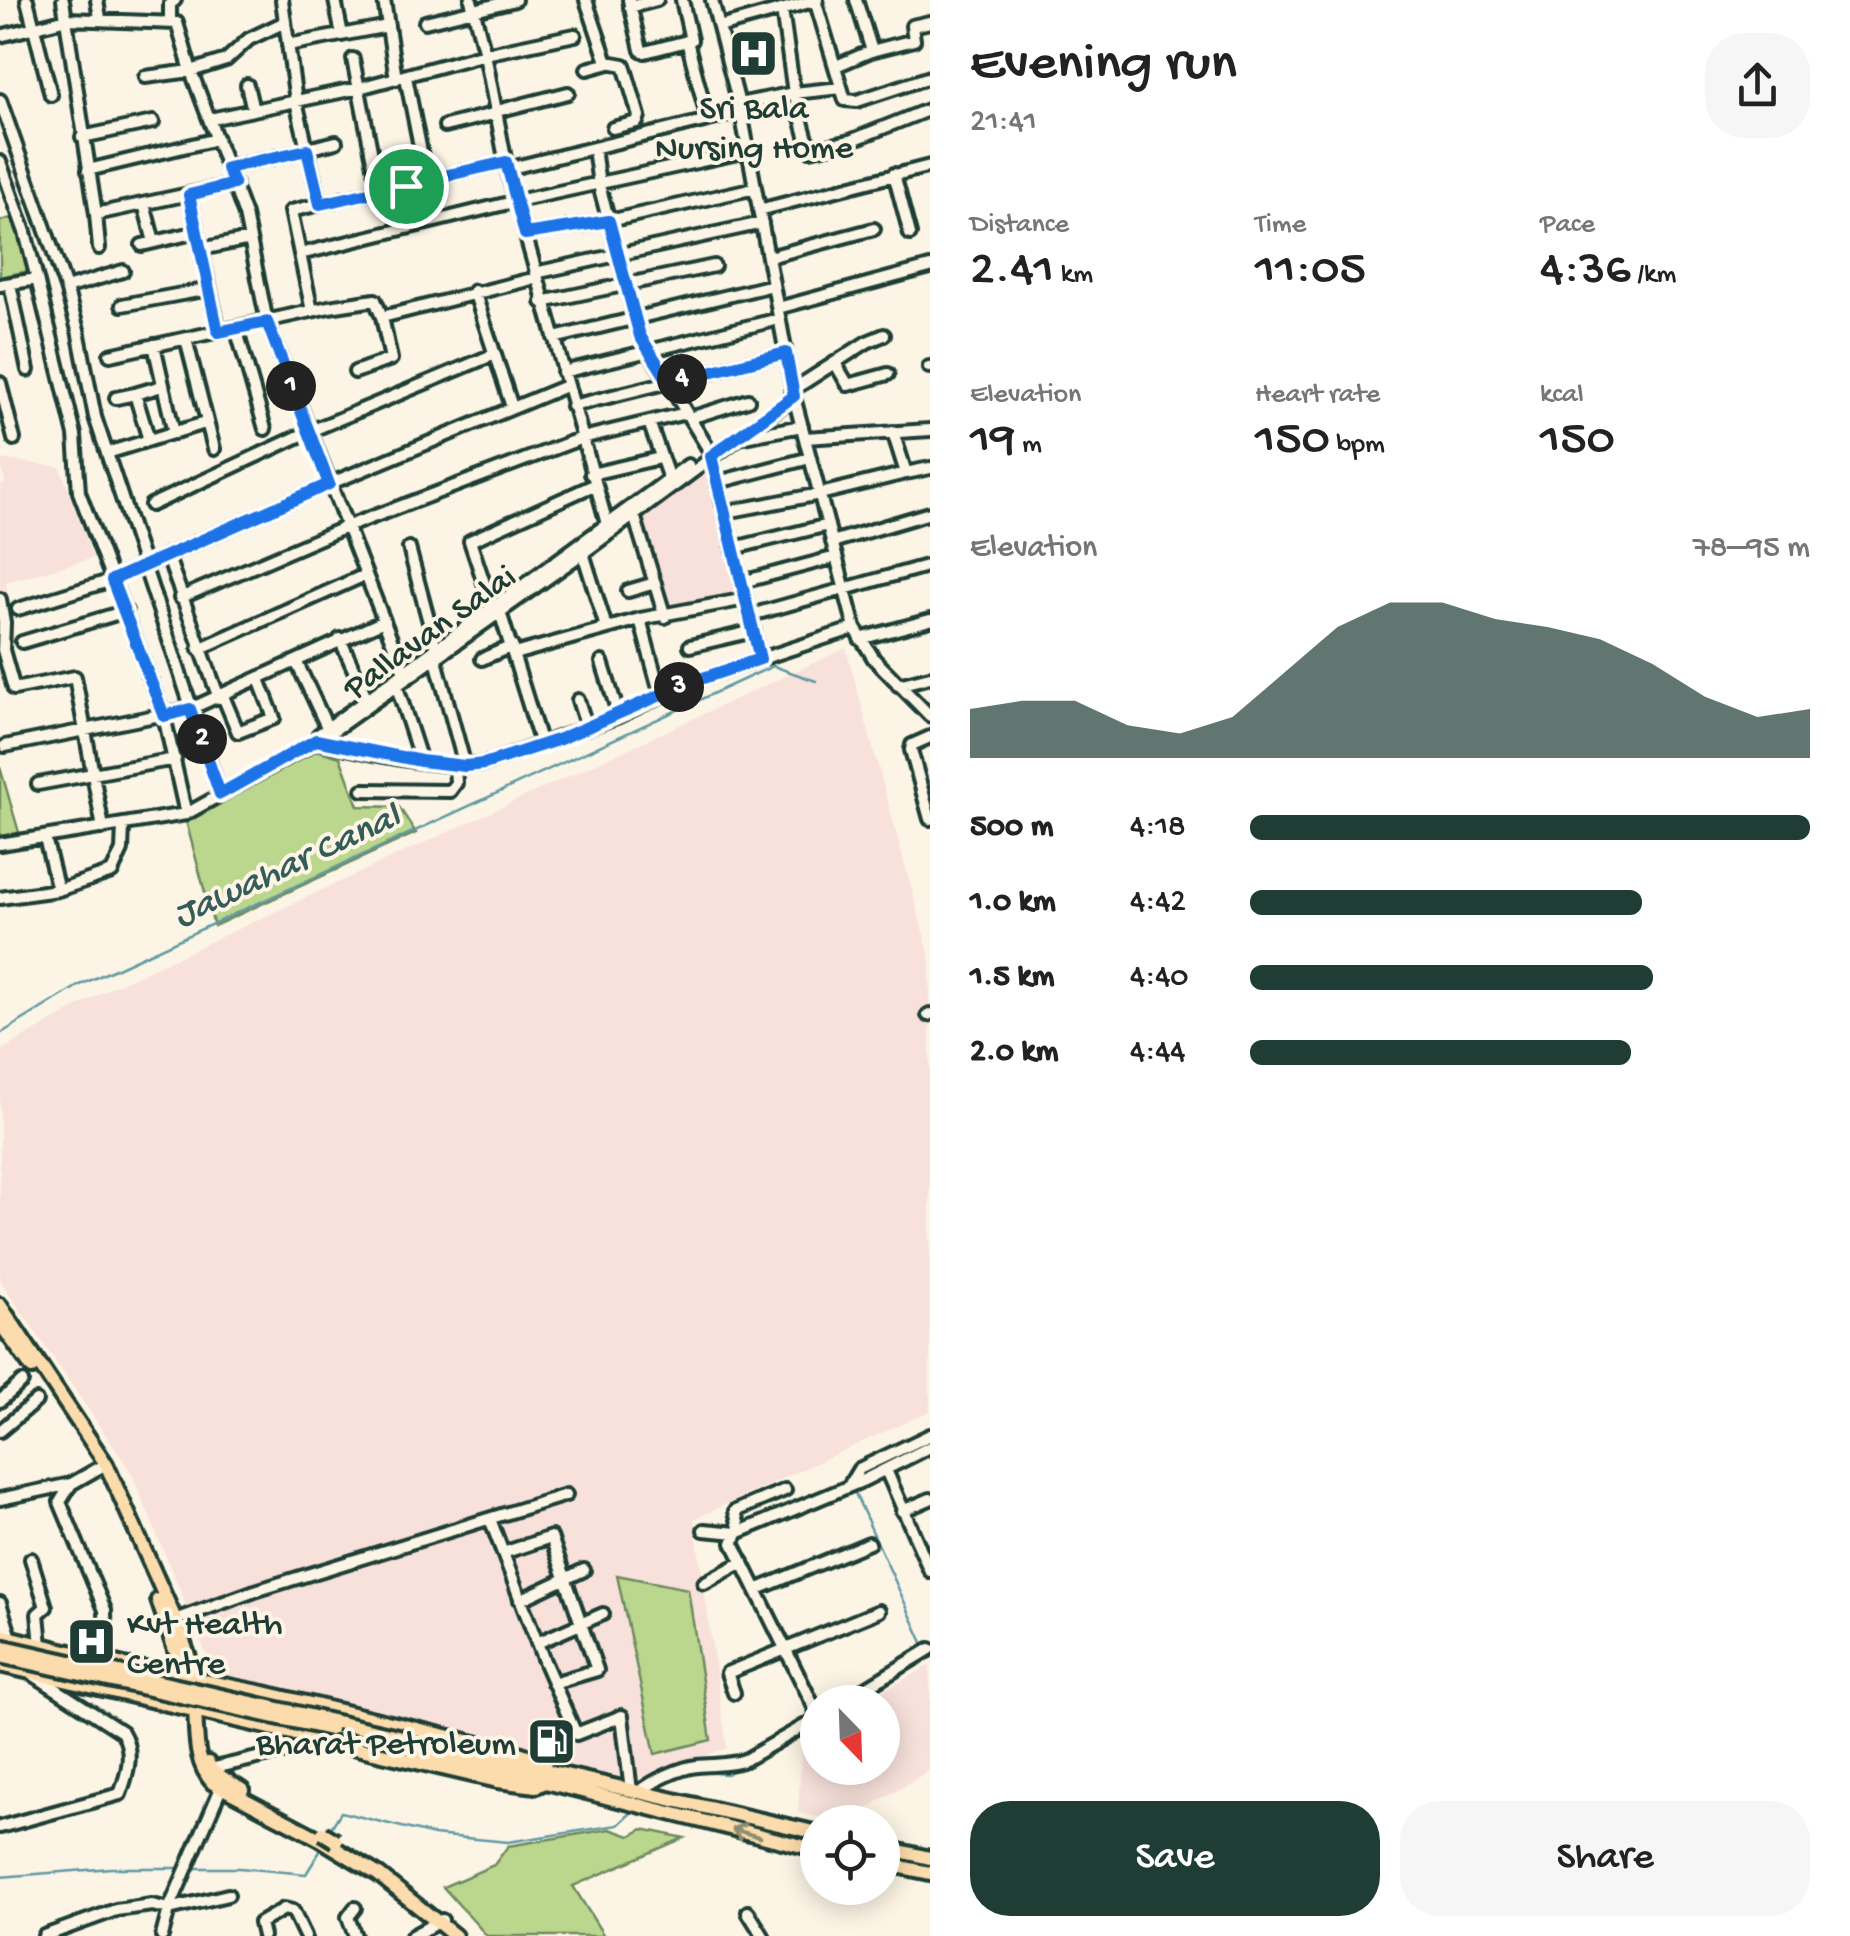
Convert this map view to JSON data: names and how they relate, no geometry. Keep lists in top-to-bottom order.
{
  "streets": {
    "street": ["Pallavan Salai"]
  },
  "water": ["Jawahar Canal"],
  "places": {
    "hospital": ["Sri Bala Nursing Home", "Kvt Health Centre"],
    "fuel station": ["Bharat Petroleum"]
  },
  "north": "bottom right",
  "page": {
    "heading": ["Evening run", "21:41"],
    "stats": [
      ["Distance", "2.41 km"],
      ["Time", "11:05"],
      ["Pace", "4:36 /km"],
      ["Elevation", "19 m"],
      ["Heart rate", "150 bpm"],
      ["kcal", "150"]
    ],
    "pins": [
      "4",
      "1",
      "3",
      "2"
    ],
    "chart": ["Elevation", "78–95 m"],
    "list": [
      {
        "name": "500 m",
        "note": "4:18"
      },
      {
        "name": "1.0 km",
        "note": "4:42"
      },
      {
        "name": "1.5 km",
        "note": "4:40"
      },
      {
        "name": "2.0 km",
        "note": "4:44"
      }
    ],
    "buttons": ["Save", "Share"]
  }
}
